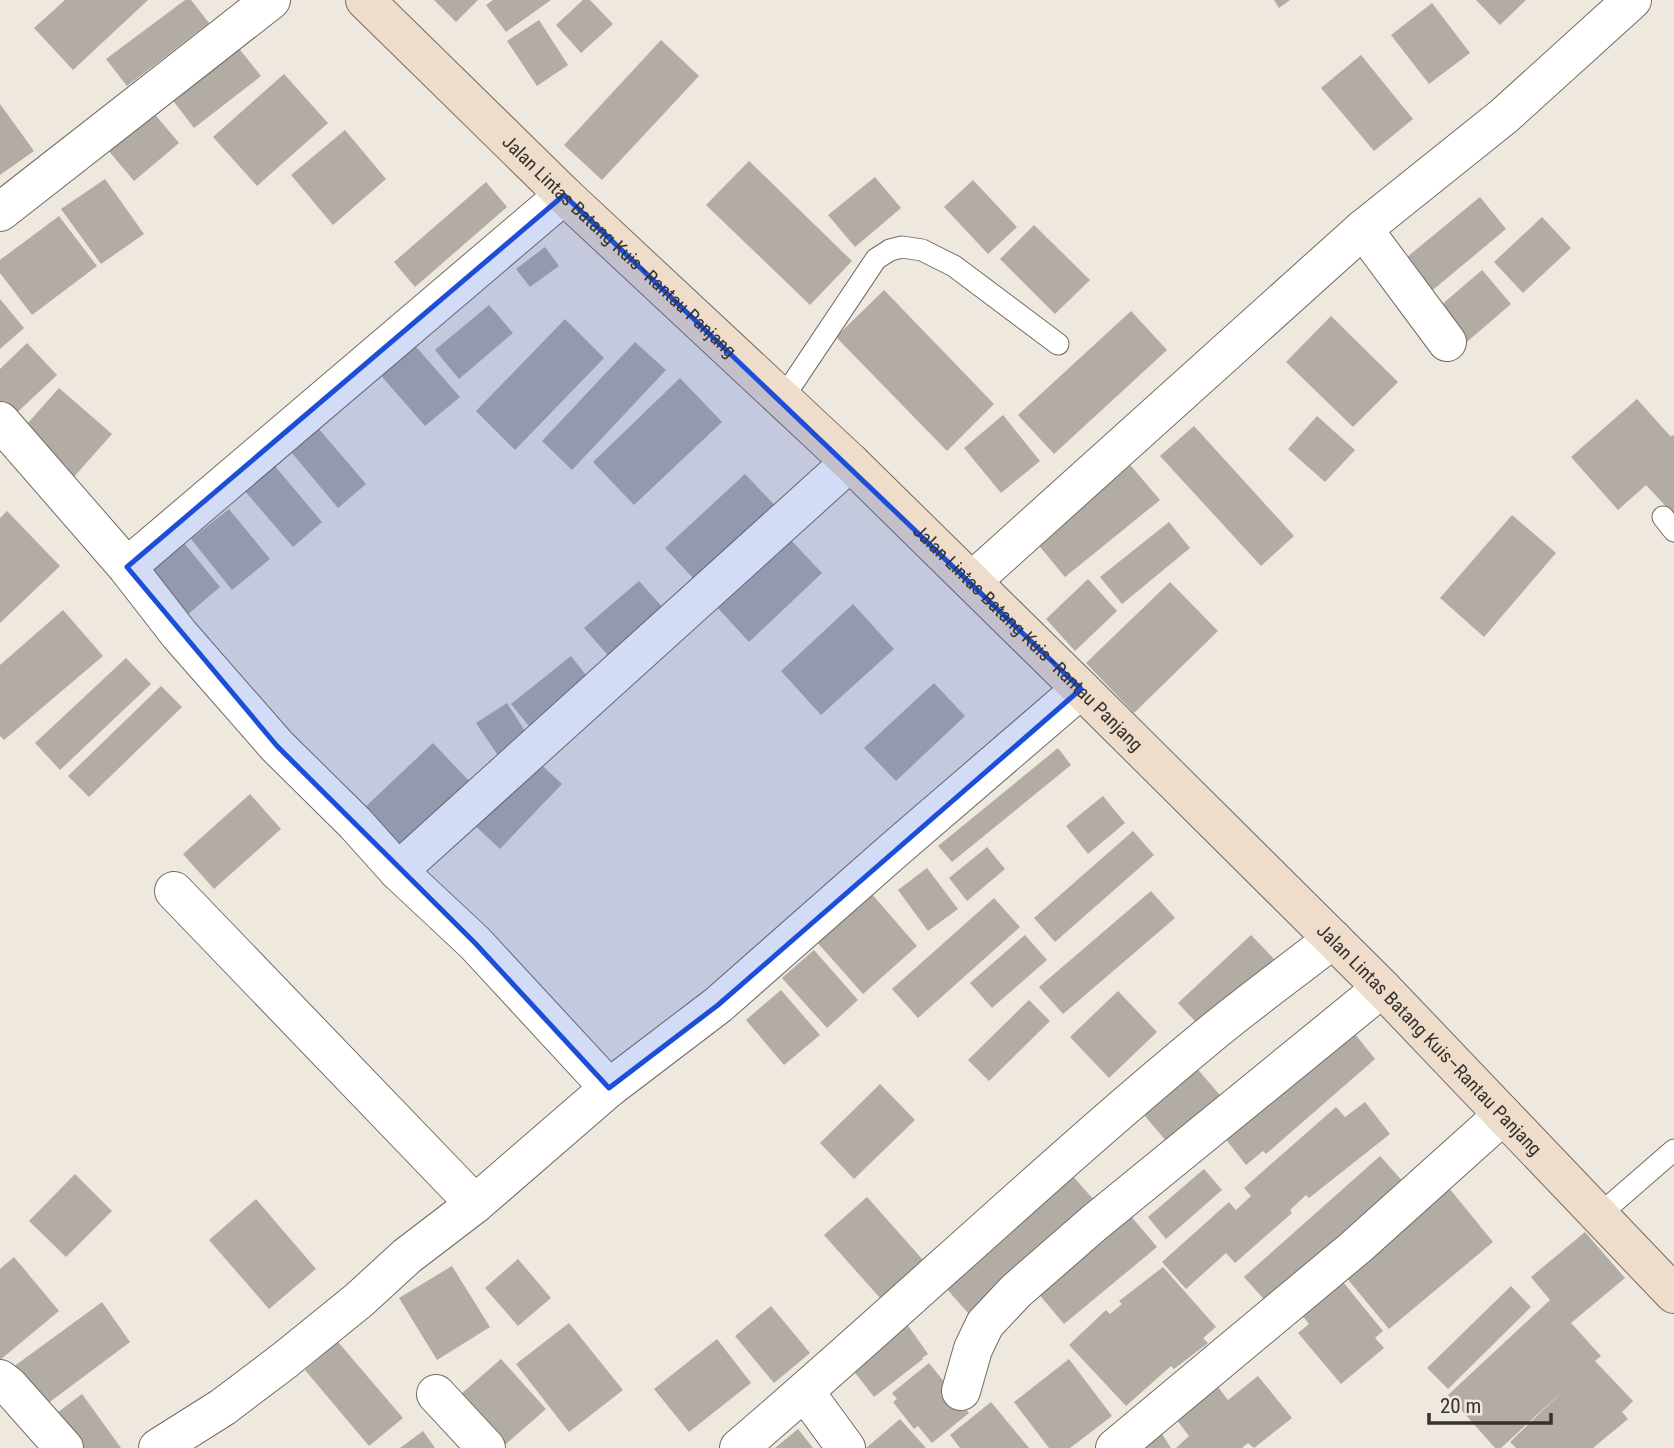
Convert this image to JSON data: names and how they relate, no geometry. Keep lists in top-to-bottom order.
{
  "streets": {
    "main road": ["Jalan Lintas Batang Kuis–Rantau Panjang"]
  },
  "scale_bar": "20 m"
}
